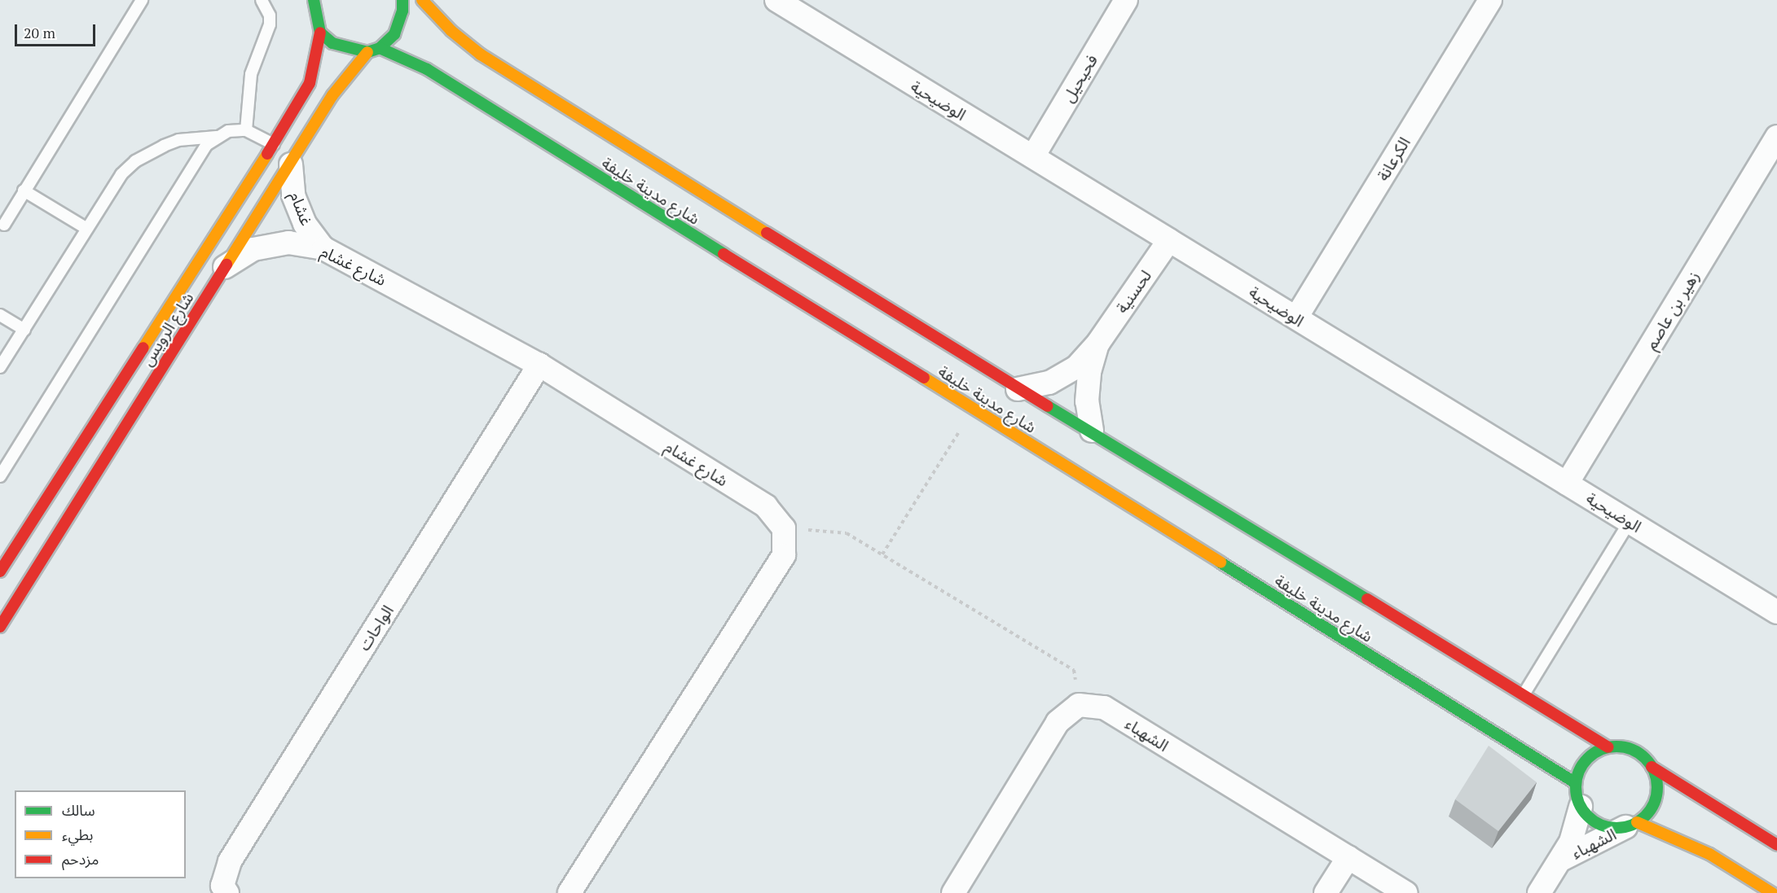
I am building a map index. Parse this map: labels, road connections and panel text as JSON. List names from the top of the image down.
{
  "streets": {
    "street": [
      "فحيحيل",
      "الوضيحية",
      "الكرعانة",
      "شارع مدينة خليفة",
      "غشام",
      "شارع غشام",
      "لحسنية",
      "زهير بن عاصم",
      "شارع الرويس",
      "الواحات",
      "الشهباء"
    ]
  },
  "crossings": [
    ["فحيحيل", "الوضيحية"],
    ["الوضيحية", "الكرعانة"],
    ["الوضيحية", "لحسنية"],
    ["الوضيحية", "زهير بن عاصم"],
    ["شارع مدينة خليفة", "لحسنية"],
    ["شارع مدينة خليفة", "الشهباء"],
    ["غشام", "شارع غشام"],
    ["غشام", "شارع الرويس"],
    ["شارع غشام", "شارع الرويس"],
    ["شارع غشام", "الواحات"]
  ],
  "legend": ["سالك", "بطيء", "مزدحم"],
  "scale_bar": "20 m"
}
